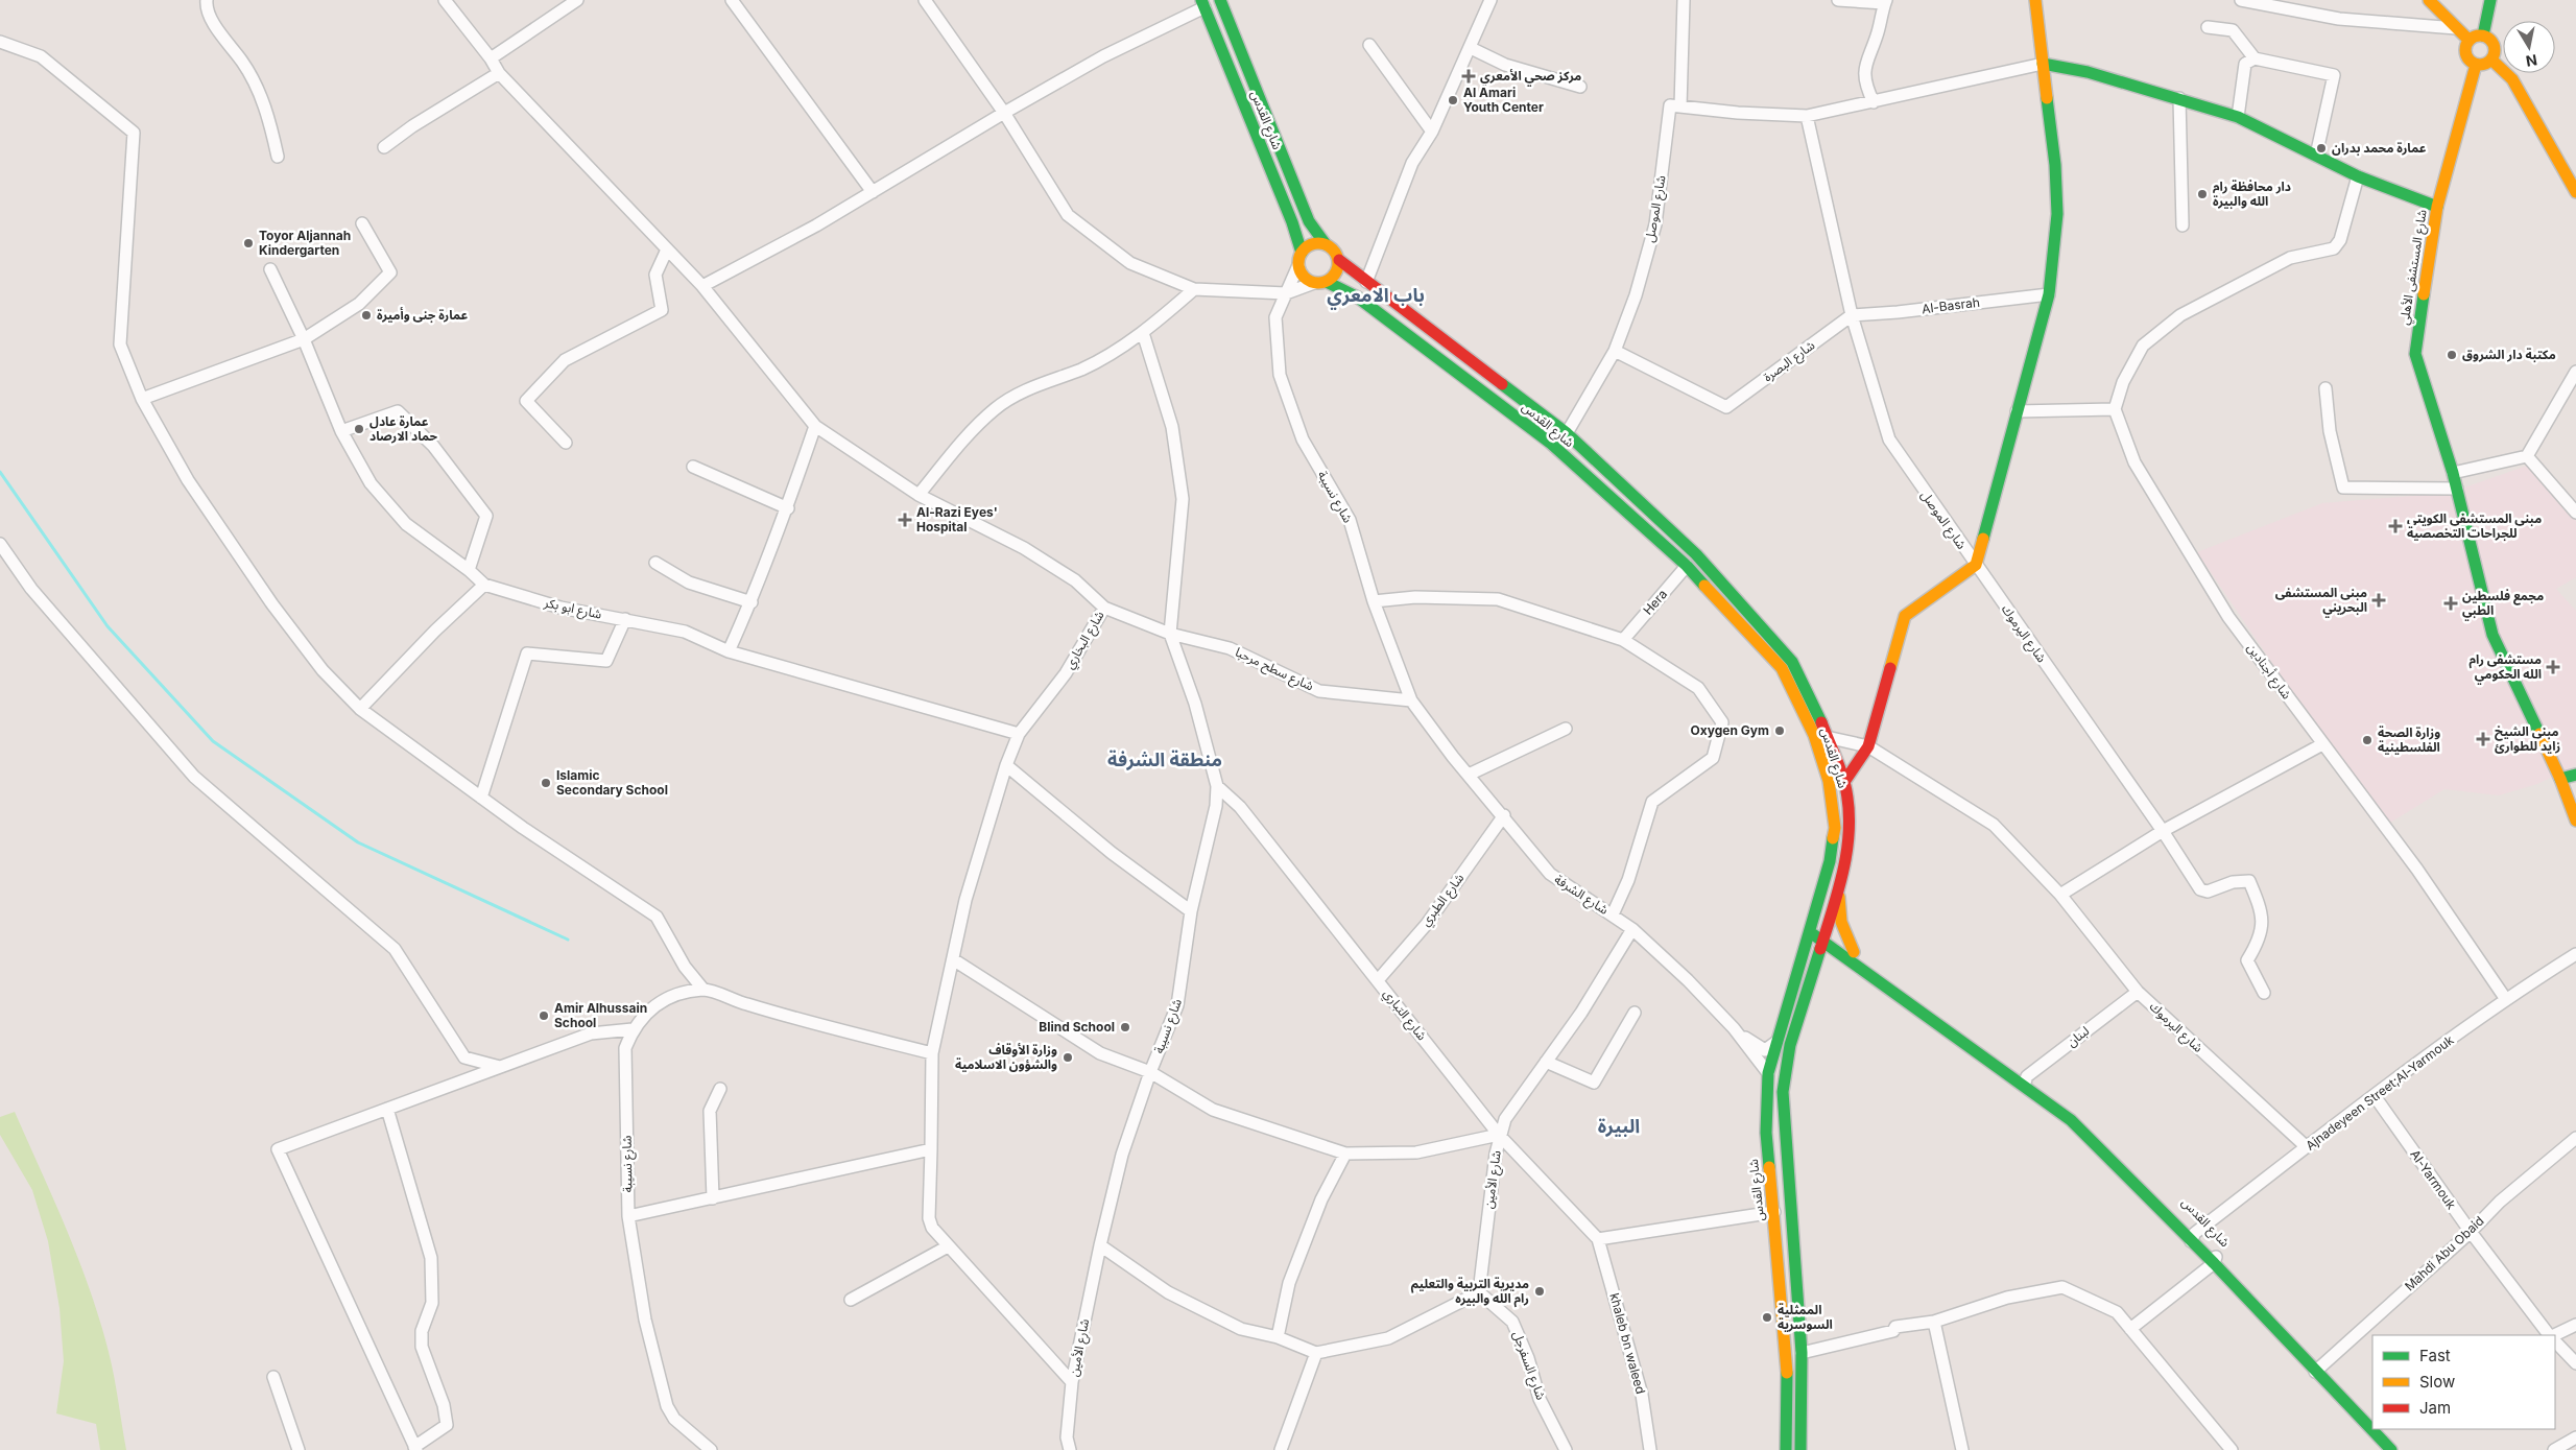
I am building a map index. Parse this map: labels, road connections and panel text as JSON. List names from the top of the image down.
{
  "streets": {
    "main road": ["شارع القدس", "شارع المستشفى الأهلي"],
    "street": [
      "شارع الموصل",
      "Al-Basrah",
      "شارع البصرة",
      "شارع نسيبة",
      "Hera",
      "شارع ابو بكر",
      "شارع اليرموك",
      "شارع البخاري",
      "شارع سطح مرحبا",
      "شارع أجنادين",
      "شارع الشرفة",
      "شارع الطبري",
      "شارع التباري",
      "لبنان",
      "Ajnadeyeen Street;Al-Yarmouk",
      "شارع الأمين",
      "Al-Yarmouk",
      "Mahdi Abu Obaid",
      "khaleb bn waleed",
      "شارع السفرجل"
    ]
  },
  "crossings": [
    ["شارع القدس", "شارع نسيبة"],
    ["شارع القدس", "Hera"],
    ["شارع القدس", "شارع اليرموك"],
    ["شارع القدس", "شارع الشرفة"],
    ["شارع الموصل", "Al-Basrah"],
    ["شارع الموصل", "شارع البصرة"],
    ["شارع الموصل", "شارع اليرموك"],
    ["Al-Basrah", "شارع البصرة"],
    ["شارع نسيبة", "شارع البخاري"],
    ["شارع نسيبة", "شارع سطح مرحبا"],
    ["شارع نسيبة", "شارع الشرفة"],
    ["شارع نسيبة", "شارع التباري"],
    ["شارع نسيبة", "شارع الأمين"],
    ["شارع اليرموك", "لبنان"],
    ["شارع اليرموك", "Ajnadeyeen Street;Al-Yarmouk"],
    ["شارع البخاري", "شارع سطح مرحبا"],
    ["شارع سطح مرحبا", "شارع الشرفة"],
    ["شارع أجنادين", "Ajnadeyeen Street;Al-Yarmouk"],
    ["شارع الشرفة", "شارع الطبري"],
    ["شارع الطبري", "شارع التباري"],
    ["شارع التباري", "شارع الأمين"],
    ["شارع التباري", "khaleb bn waleed"],
    ["Ajnadeyeen Street;Al-Yarmouk", "Al-Yarmouk"],
    ["شارع الأمين", "شارع السفرجل"],
    ["Al-Yarmouk", "Mahdi Abu Obaid"]
  ],
  "districts": ["باب الامعري", "منطقة الشرفة", "البيرة"],
  "places": {
    "health": [
      "مركز صحي الأمعري",
      "Al-Razi Eyes' Hospital",
      "مبنى المستشفى الكويتي للجراحات التخصصية",
      "مبنى المستشفى البحريني",
      "مجمع فلسطين الطبي",
      "مستشفى رام الله الحكومي",
      "مبنى الشيخ زايد للطوارئ"
    ],
    "other": [
      "Al Amari Youth Center",
      "عمارة محمد بدران",
      "دار محافظة رام الله والبيرة",
      "Toyor Aljannah Kindergarten",
      "عمارة جنى وأميرة",
      "مكتبة دار الشروق",
      "عمارة عادل حماد الارصاد",
      "Oxygen Gym",
      "وزارة الصحة الفلسطينية",
      "Islamic Secondary School",
      "Amir Alhussain School",
      "Blind School",
      "وزارة الأوقاف والشؤون الاسلامية",
      "مديرية التربية والتعليم رام الله والبيره",
      "الممثلية السوسرية"
    ]
  },
  "legend": ["Fast", "Slow", "Jam"],
  "north": "bottom"
}
